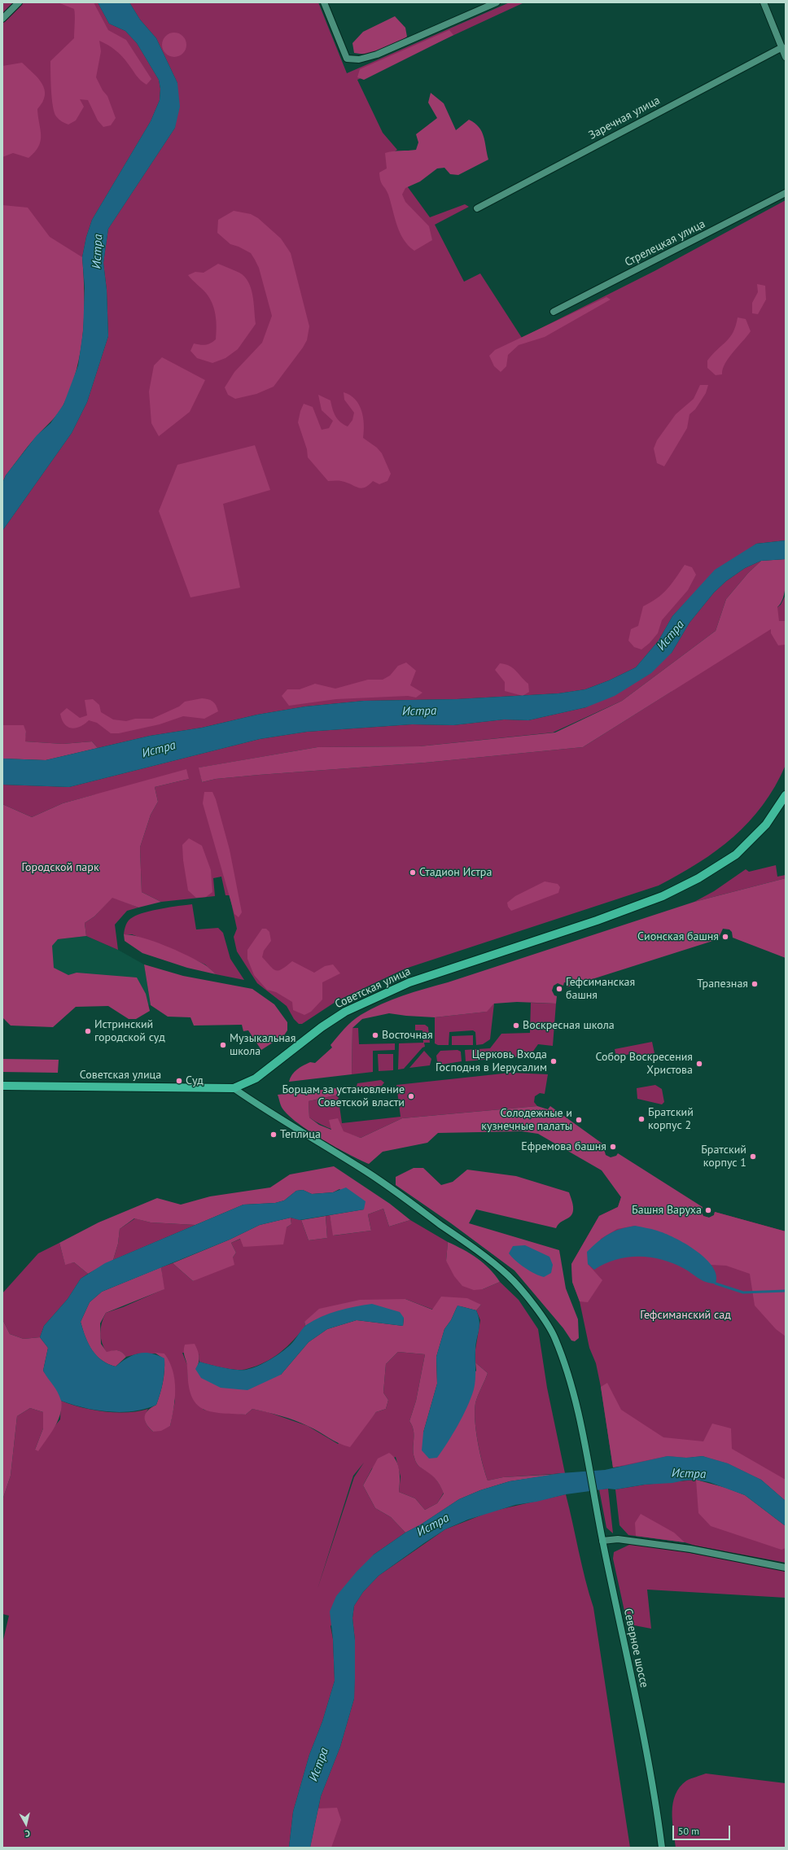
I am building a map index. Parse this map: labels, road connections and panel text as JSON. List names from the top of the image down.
{
  "streets": {
    "main road": ["Советская улица", "Северное шоссе"],
    "street": ["Заречная улица", "Стрелецкая улица"]
  },
  "crossings": [
    ["Советская улица", "Северное шоссе"]
  ],
  "water": ["Истра"],
  "parks": ["Городской парк", "Гефсиманский сад"],
  "places": [
    "Стадион Истра",
    "Сионская башня",
    "Трапезная",
    "Гефсиманская башня",
    "Воскресная школа",
    "Истринский городской суд",
    "Восточная",
    "Музыкальная школа",
    "Церковь Входа Господня в Иерусалим",
    "Собор Воскресения Христова",
    "Суд",
    "Борцам за установление Советской власти",
    "Братский корпус 2",
    "Солодежные и кузнечные палаты",
    "Теплица",
    "Ефремова башня",
    "Братский корпус 1",
    "Башня Варуха"
  ],
  "scale_bar": "50 m",
  "north": "bottom"
}
